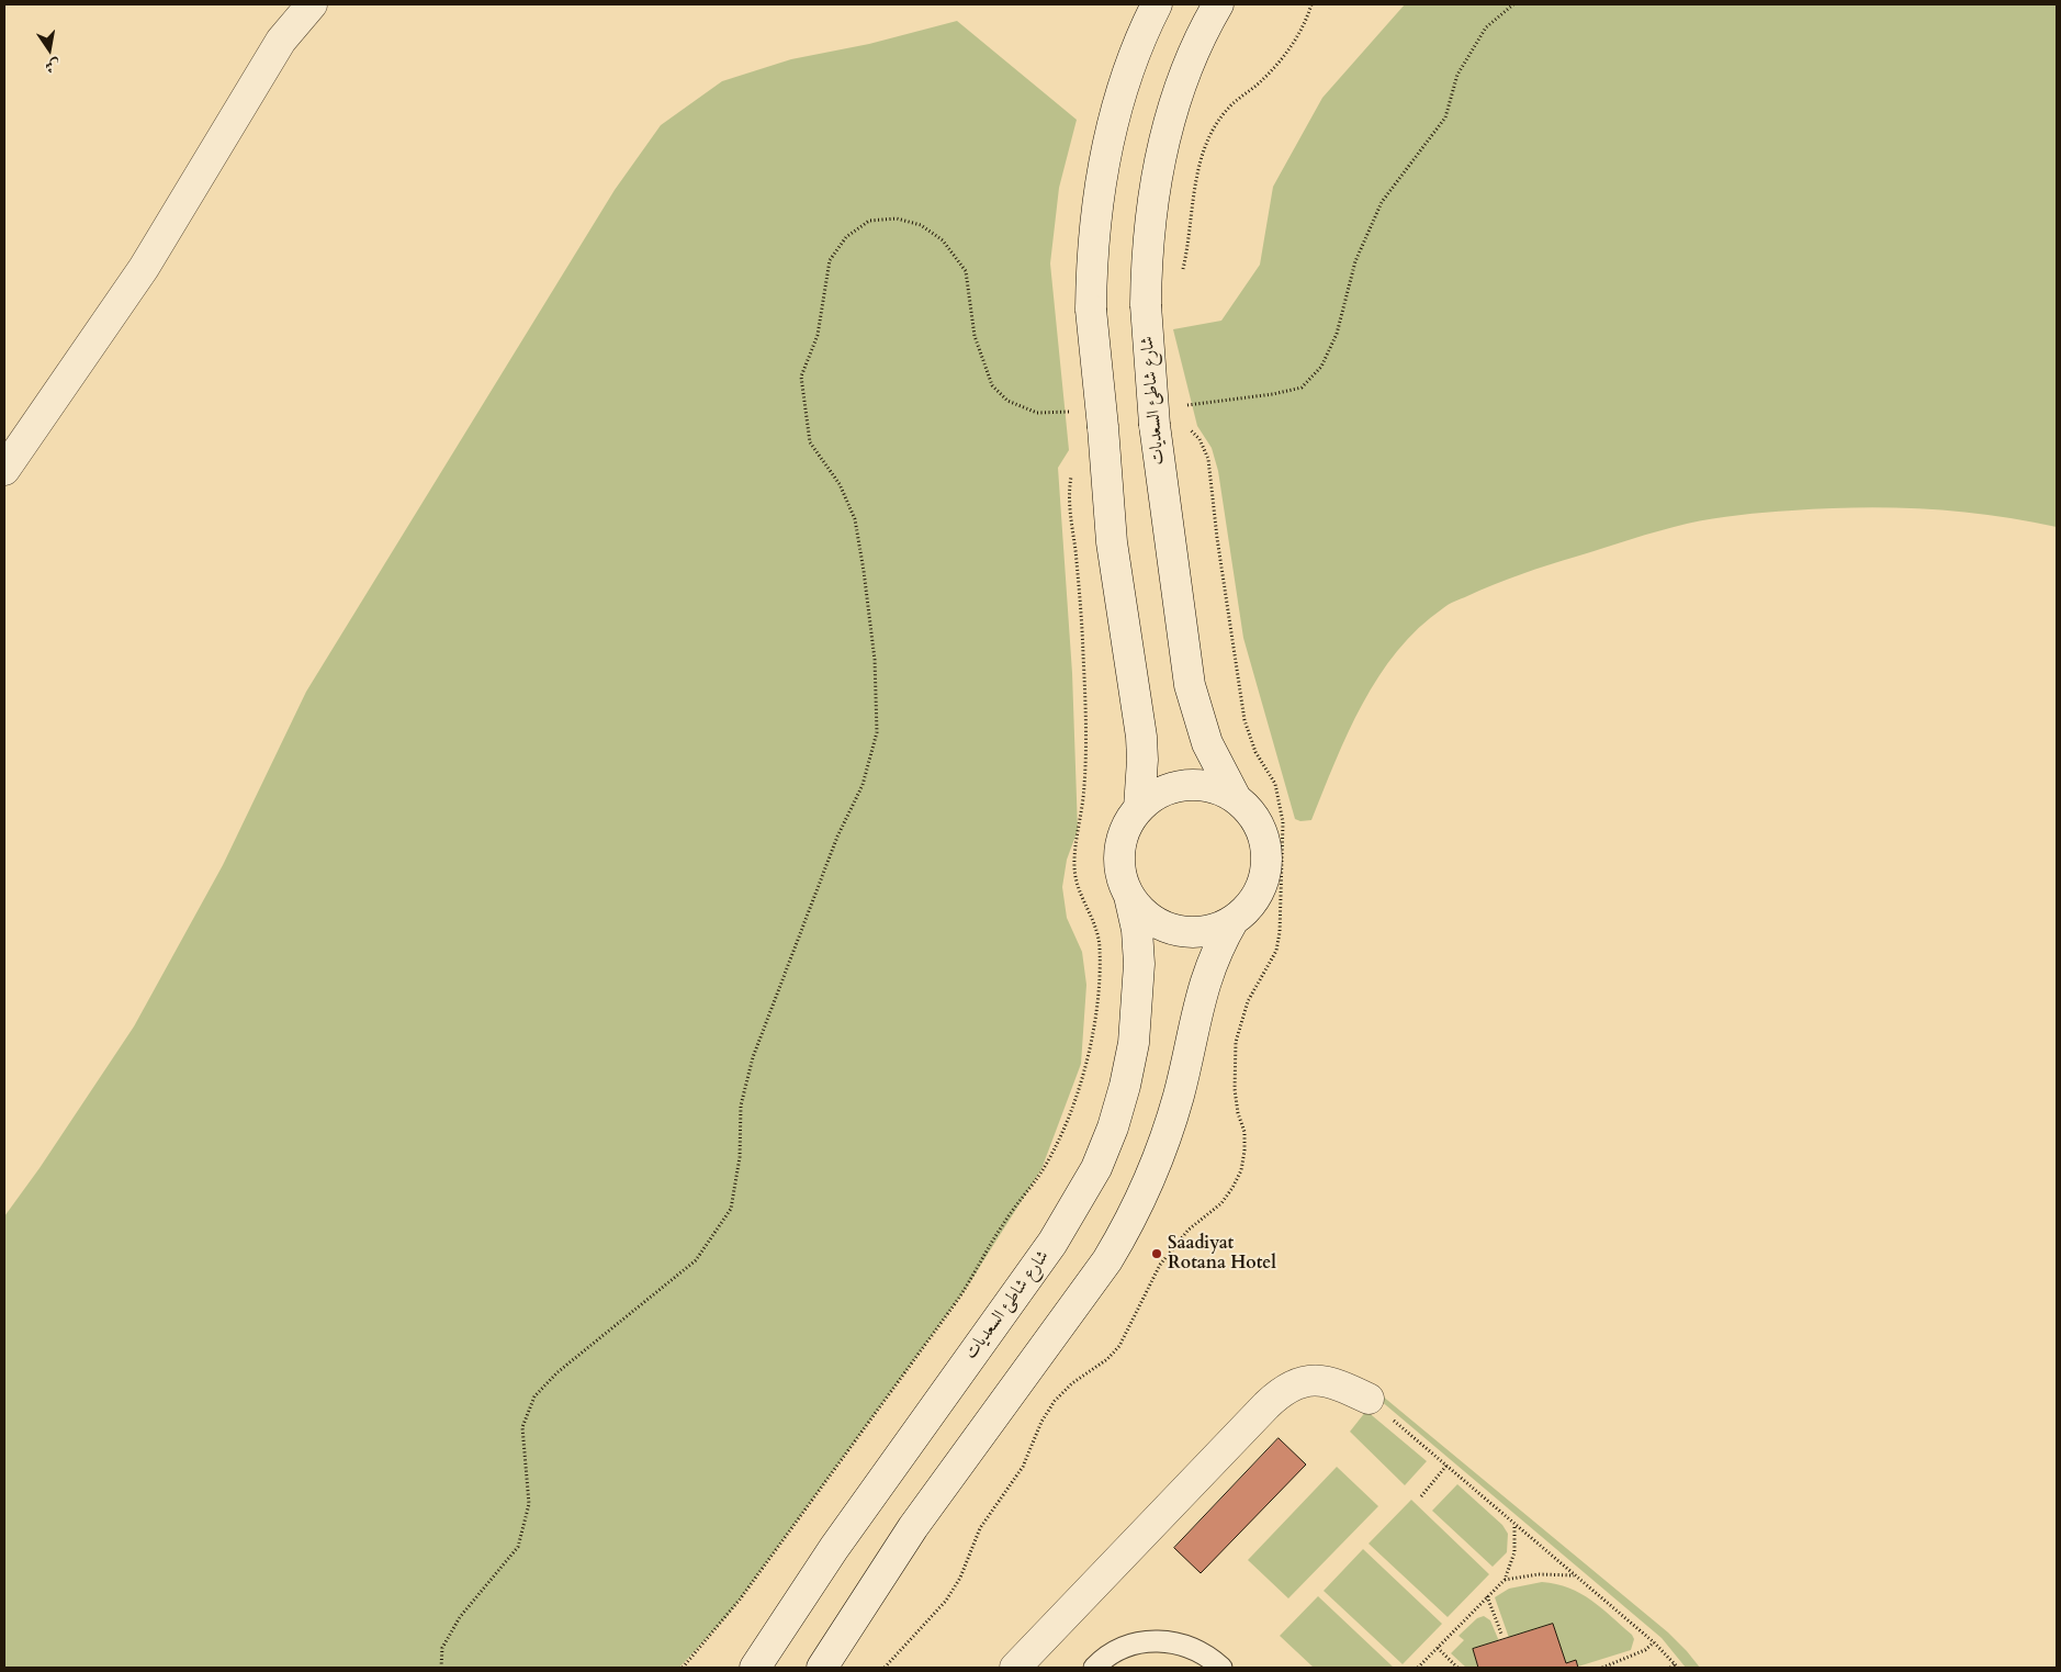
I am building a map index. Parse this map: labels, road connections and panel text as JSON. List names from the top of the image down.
{
  "streets": {
    "street": ["شارع شاطئ السعديات"]
  },
  "places": ["Saadiyat Rotana Hotel"],
  "north": "bottom"
}
